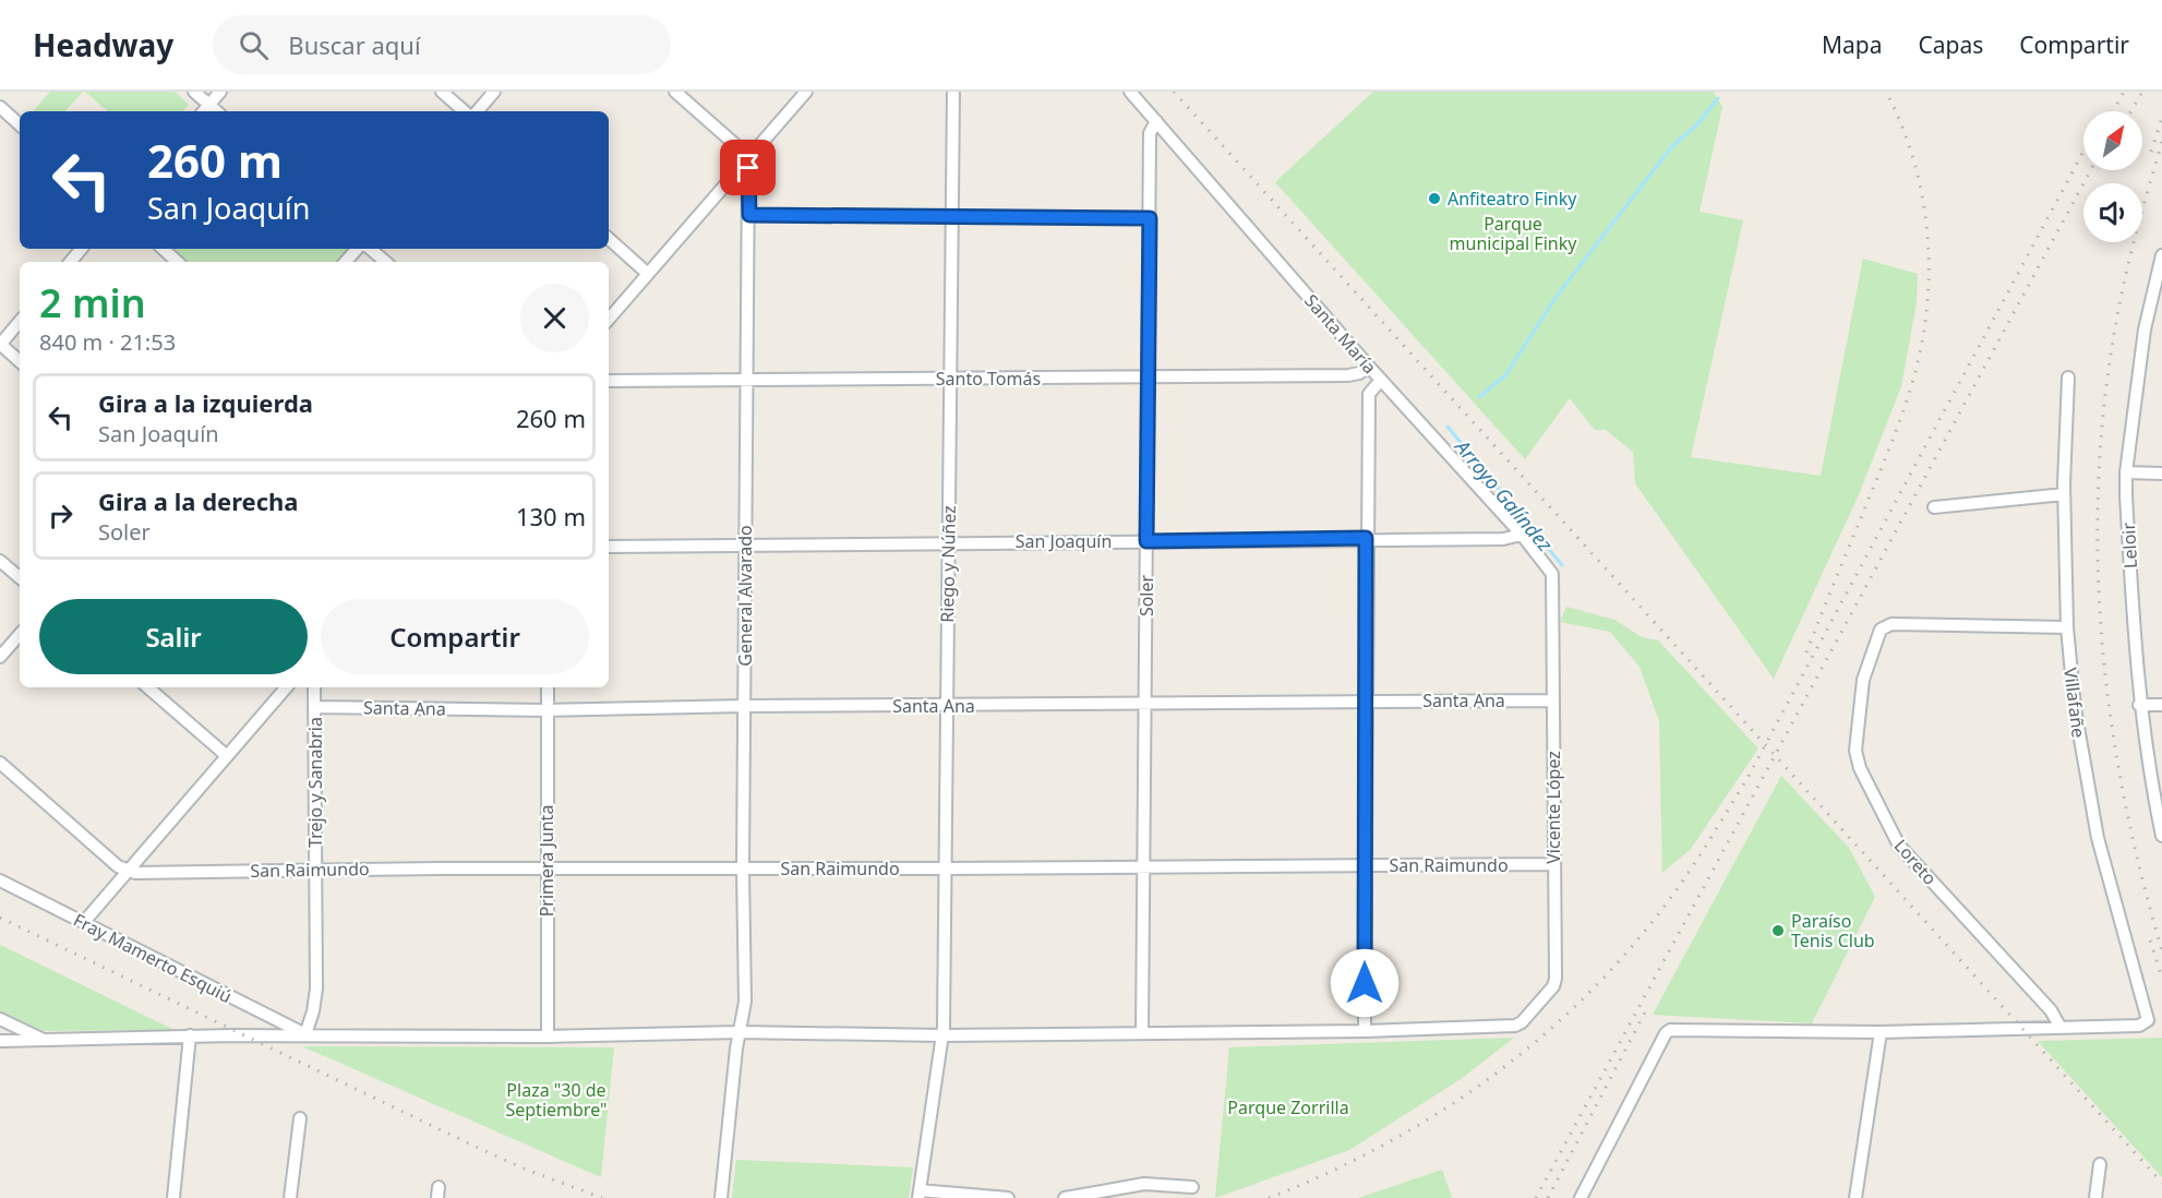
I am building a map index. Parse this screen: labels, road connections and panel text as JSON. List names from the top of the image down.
{
  "streets": {
    "street": [
      "Santa María",
      "Santo Tomás",
      "San Joaquín",
      "Leloir",
      "Riego y Núñez",
      "General Alvarado",
      "Soler",
      "Santa Ana",
      "Villafañe",
      "Trejo y Sanabria",
      "Vicente López",
      "Primera Junta",
      "Loreto",
      "San Raimundo",
      "Fray Mamerto Esquiú"
    ]
  },
  "crossings": [
    ["Santa María", "Santo Tomás"],
    ["Santa María", "San Joaquín"],
    ["Santa María", "Soler"],
    ["Santa María", "Vicente López"],
    ["Santo Tomás", "Riego y Núñez"],
    ["Santo Tomás", "General Alvarado"],
    ["Santo Tomás", "Soler"],
    ["San Joaquín", "Riego y Núñez"],
    ["San Joaquín", "General Alvarado"],
    ["San Joaquín", "Soler"],
    ["Riego y Núñez", "Santa Ana"],
    ["Riego y Núñez", "San Raimundo"],
    ["General Alvarado", "Santa Ana"],
    ["General Alvarado", "San Raimundo"],
    ["Soler", "Santa Ana"],
    ["Soler", "San Raimundo"],
    ["Santa Ana", "Trejo y Sanabria"],
    ["Santa Ana", "Vicente López"],
    ["Santa Ana", "Primera Junta"],
    ["Villafañe", "Loreto"],
    ["Trejo y Sanabria", "San Raimundo"],
    ["Trejo y Sanabria", "Fray Mamerto Esquiú"],
    ["Vicente López", "San Raimundo"],
    ["Primera Junta", "San Raimundo"]
  ],
  "water": ["Arroyo Galíndez"],
  "parks": ["Parque municipal Finky", "Plaza \"30 de Septiembre\"", "Parque Zorrilla"],
  "places": ["Anfiteatro Finky", "Paraíso Tenis Club"],
  "north": "top right",
  "page": {
    "header": "Headway",
    "search": "Buscar aquí",
    "nav": ["Mapa", "Capas", "Compartir"],
    "turn": ["260 m", "San Joaquín"],
    "heading": ["2 min", "840 m · 21:53"],
    "list": [
      {
        "name": "Gira a la izquierda",
        "note": "San Joaquín",
        "value": "260 m"
      },
      {
        "name": "Gira a la derecha",
        "note": "Soler",
        "value": "130 m"
      }
    ],
    "buttons": ["Salir", "Compartir"]
  }
}
